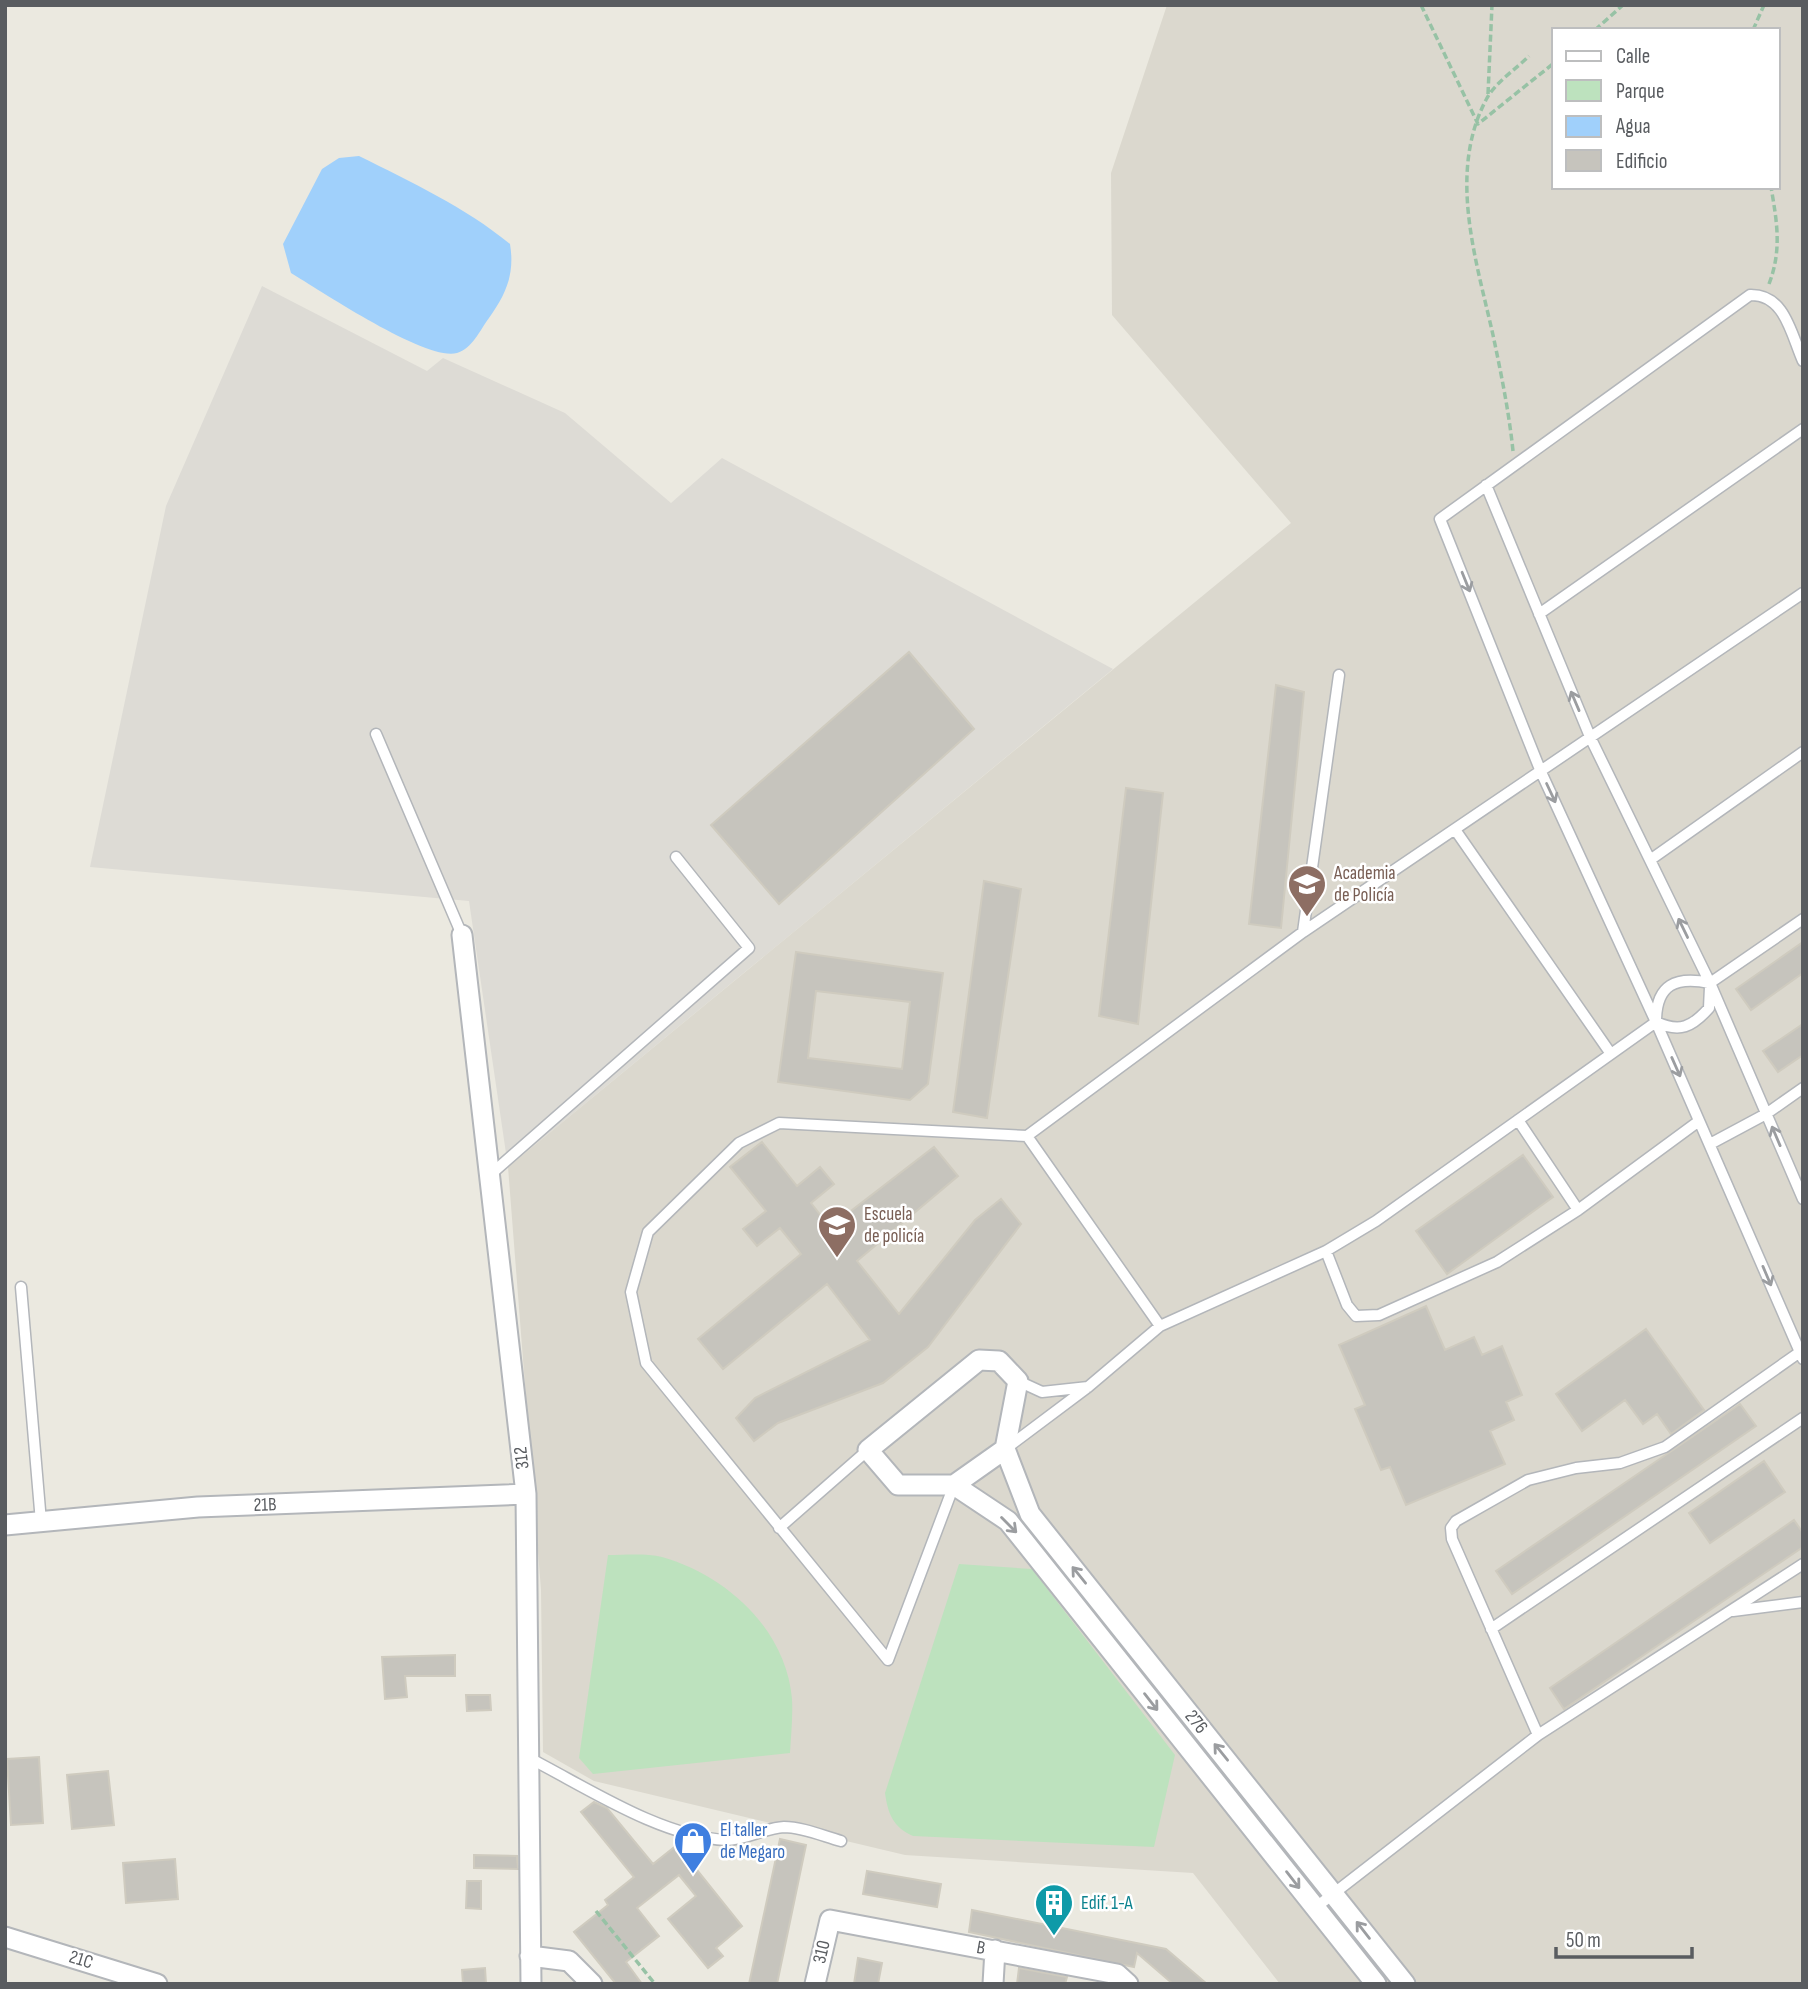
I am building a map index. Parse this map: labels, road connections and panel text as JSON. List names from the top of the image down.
{
  "streets": {
    "street": [
      "312",
      "21B",
      "276",
      "B",
      "310",
      "21C"
    ]
  },
  "crossings": [
    ["312", "21B"],
    ["B", "310"]
  ],
  "places": {
    "school or university": ["Academia de Policía", "Escuela de policía"],
    "shop": ["El taller de Megaro"],
    "building": ["Edif. 1-A"]
  },
  "legend": [
    "Calle",
    "Parque",
    "Agua",
    "Edificio"
  ],
  "scale_bar": "50 m"
}
